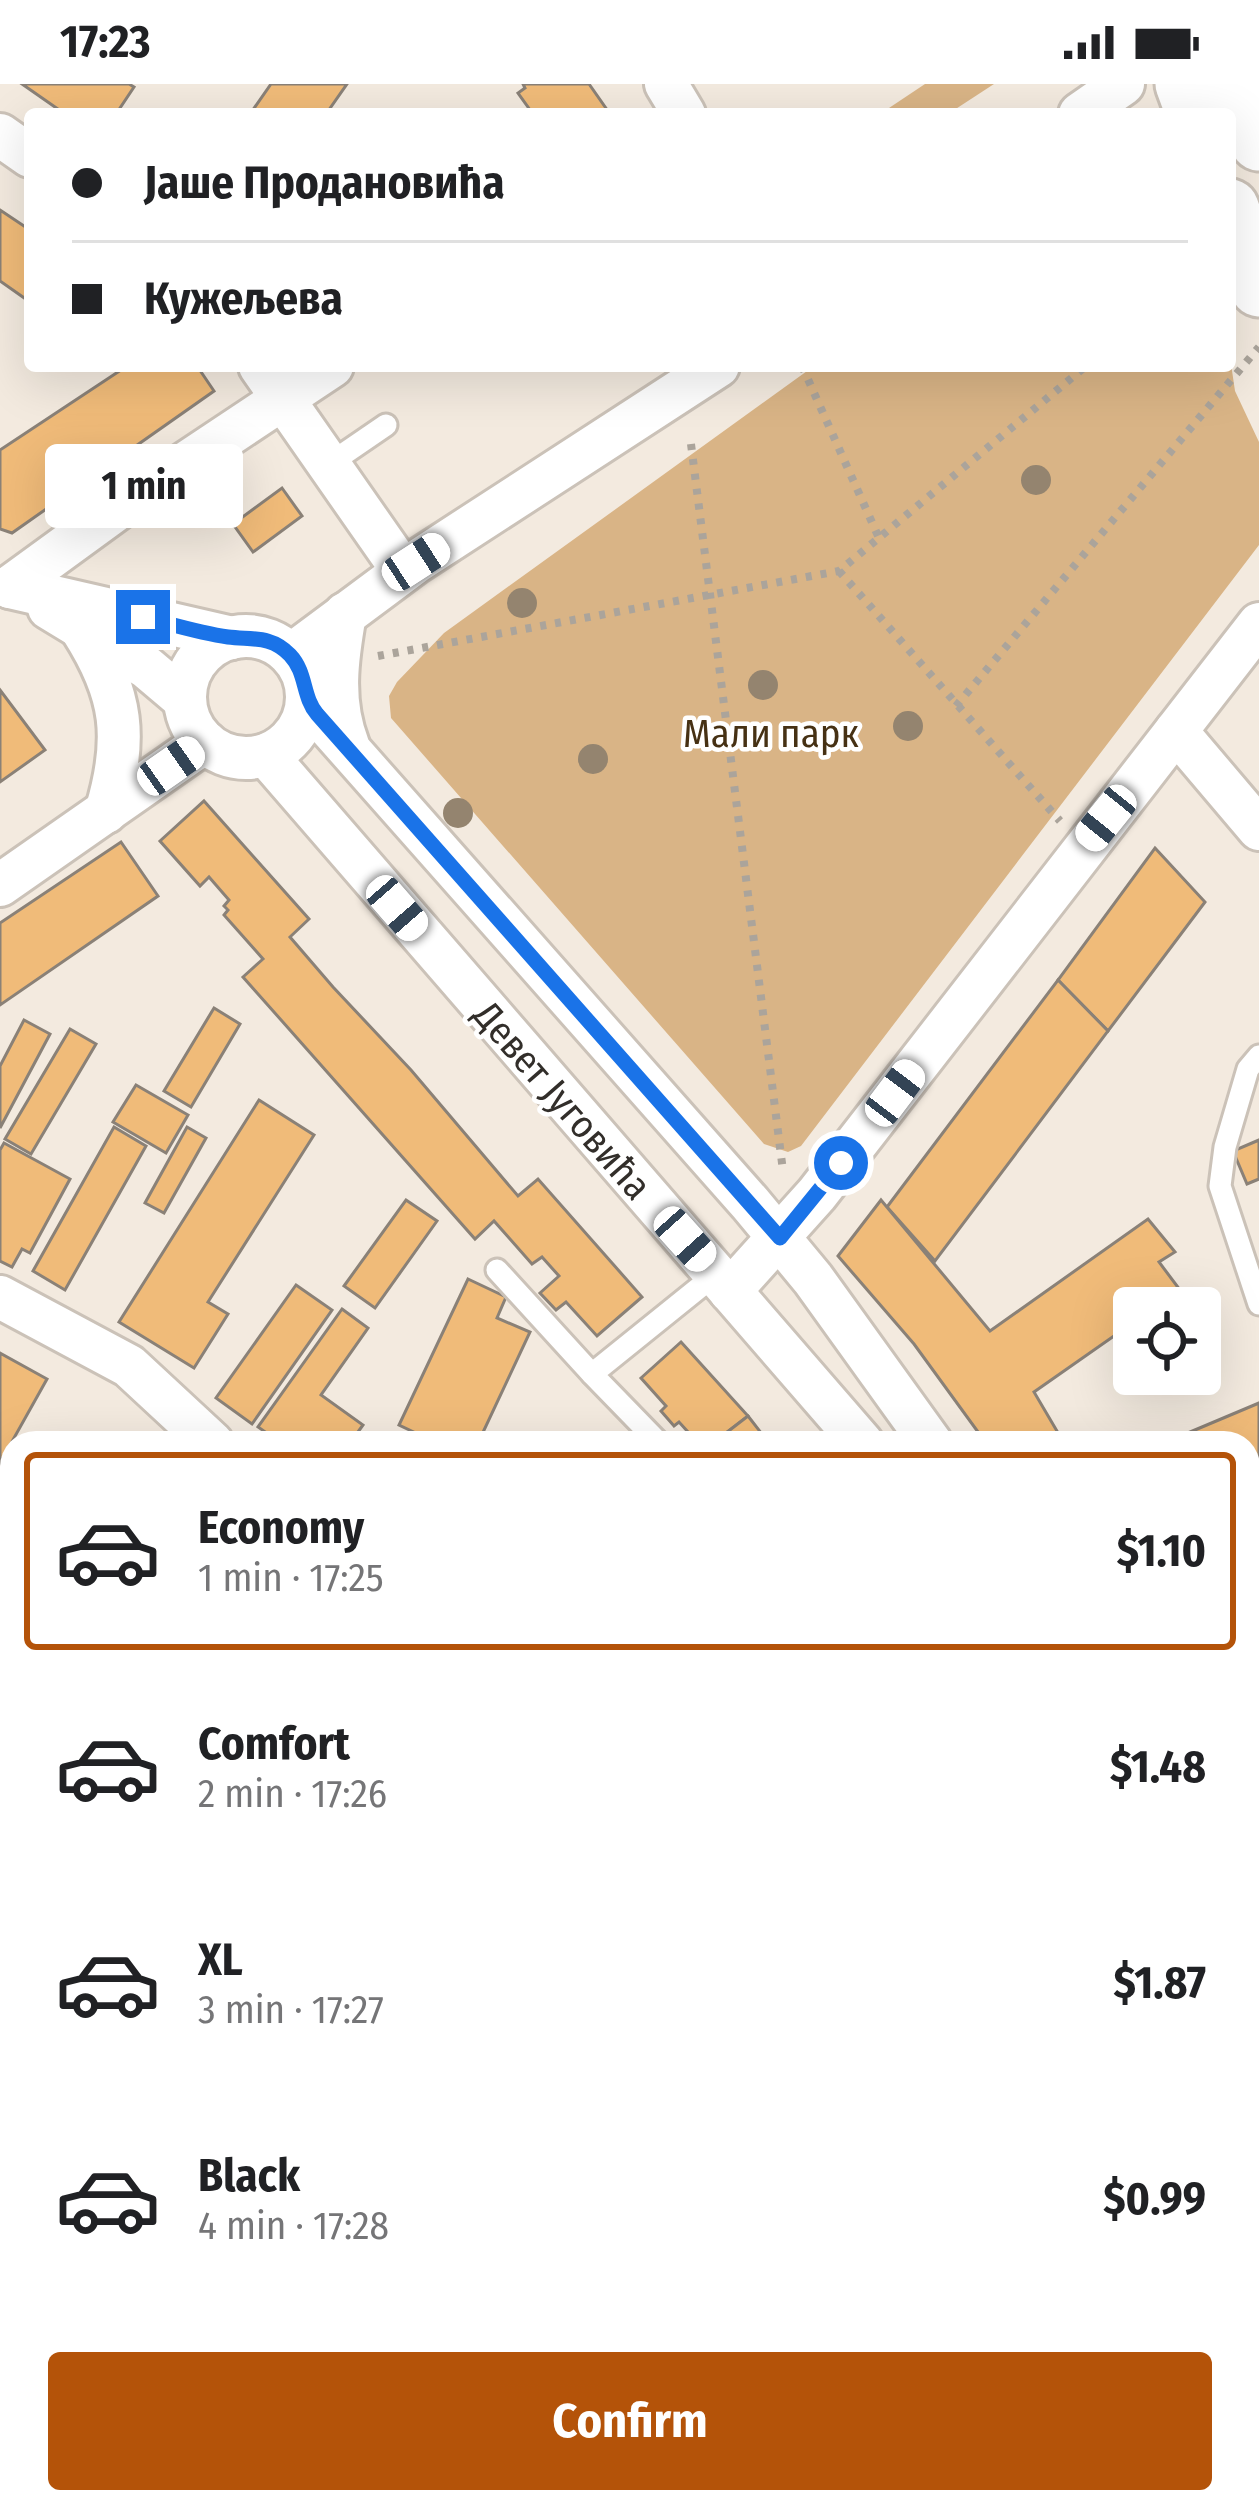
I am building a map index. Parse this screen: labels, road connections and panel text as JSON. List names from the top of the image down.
{
  "streets": {
    "street": ["Девет Југовића"]
  },
  "parks": ["Мали парк"],
  "page": {
    "status": "17:23",
    "banner": ["Јаше Продановића", "Кужељева"],
    "bubble": "1 min",
    "list": [
      {
        "name": "Economy",
        "note": "1 min · 17:25",
        "value": "$1.10"
      },
      {
        "name": "Comfort",
        "note": "2 min · 17:26",
        "value": "$1.48"
      },
      {
        "name": "XL",
        "note": "3 min · 17:27",
        "value": "$1.87"
      },
      {
        "name": "Black",
        "note": "4 min · 17:28",
        "value": "$0.99"
      }
    ],
    "buttons": "Confirm"
  }
}
